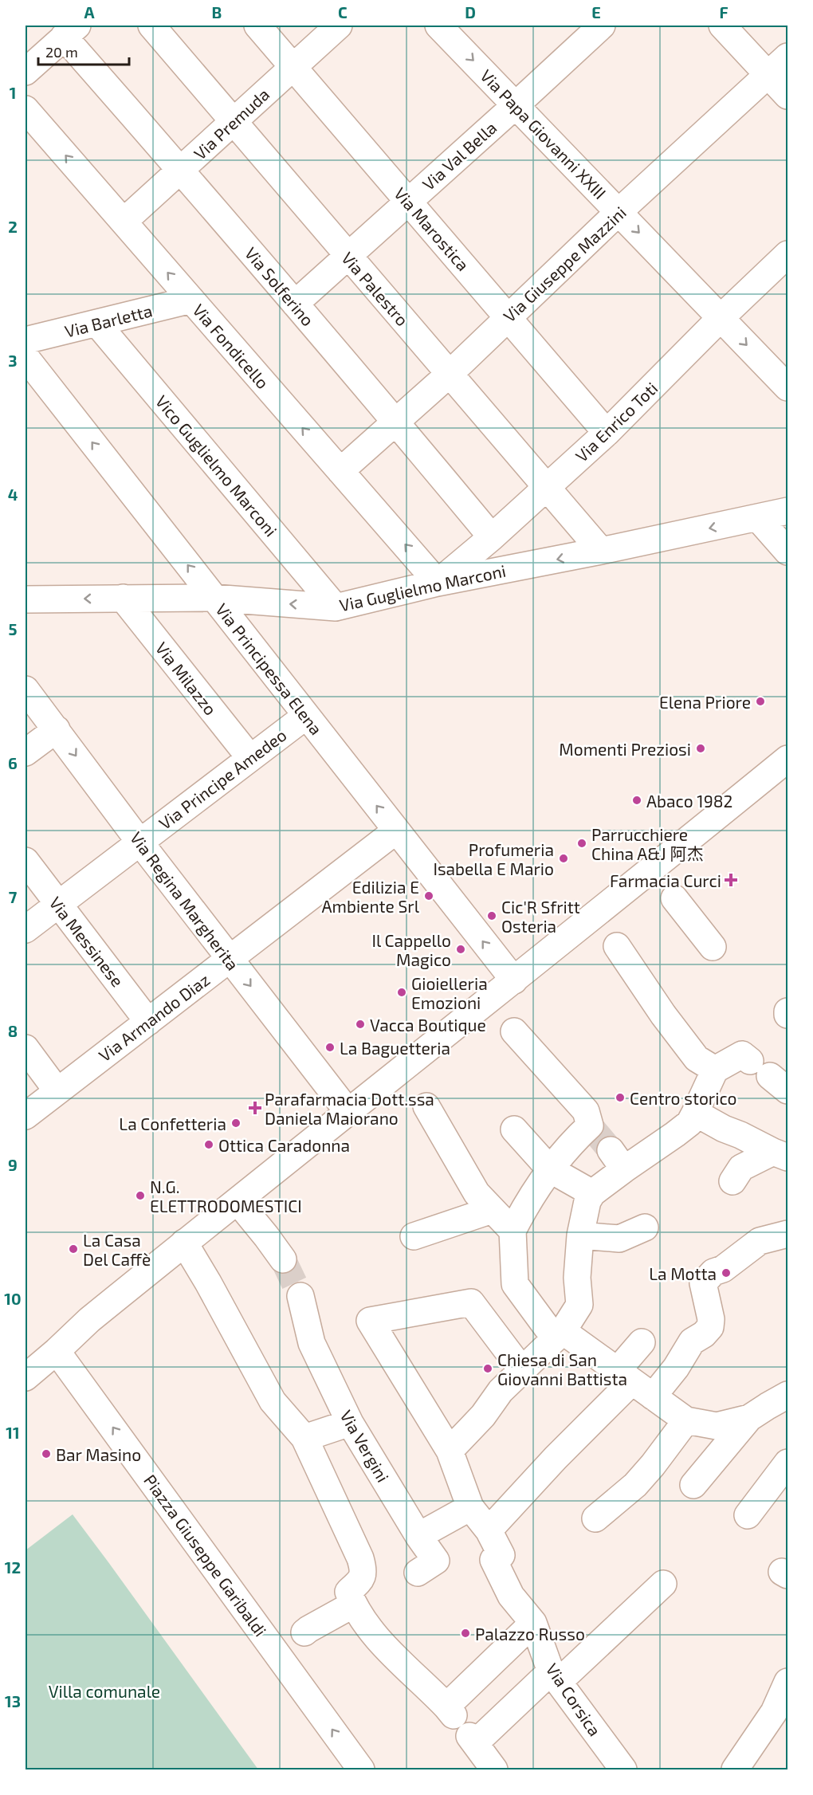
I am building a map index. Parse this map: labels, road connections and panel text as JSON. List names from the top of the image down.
{
  "streets": {
    "street": [
      "Via Premuda",
      "Via Papa Giovanni XXIII",
      "Via Val Bella",
      "Via Marostica",
      "Via Giuseppe Mazzini",
      "Via Solferino",
      "Via Palestro",
      "Via Barletta",
      "Via Fondicello",
      "Via Enrico Toti",
      "Vico Guglielmo Marconi",
      "Via Guglielmo Marconi",
      "Via Principessa Elena",
      "Via Milazzo",
      "Via Principe Amedeo",
      "Via Regina Margherita",
      "Via Messinese",
      "Via Armando Diaz",
      "Via Vergini",
      "Piazza Giuseppe Garibaldi",
      "Via Corsica"
    ]
  },
  "crossings": [
    ["Via Premuda", "Via Marostica"],
    ["Via Premuda", "Via Solferino"],
    ["Via Premuda", "Via Palestro"],
    ["Via Premuda", "Via Fondicello"],
    ["Via Papa Giovanni XXIII", "Via Val Bella"],
    ["Via Papa Giovanni XXIII", "Via Giuseppe Mazzini"],
    ["Via Papa Giovanni XXIII", "Via Enrico Toti"],
    ["Via Val Bella", "Via Marostica"],
    ["Via Val Bella", "Via Solferino"],
    ["Via Val Bella", "Via Palestro"],
    ["Via Marostica", "Via Giuseppe Mazzini"],
    ["Via Marostica", "Via Enrico Toti"],
    ["Via Giuseppe Mazzini", "Via Solferino"],
    ["Via Giuseppe Mazzini", "Via Palestro"],
    ["Via Giuseppe Mazzini", "Via Fondicello"],
    ["Via Solferino", "Via Enrico Toti"],
    ["Via Palestro", "Via Enrico Toti"],
    ["Via Palestro", "Via Guglielmo Marconi"],
    ["Via Barletta", "Via Fondicello"],
    ["Via Barletta", "Vico Guglielmo Marconi"],
    ["Via Fondicello", "Via Enrico Toti"],
    ["Via Fondicello", "Via Guglielmo Marconi"],
    ["Via Enrico Toti", "Via Guglielmo Marconi"],
    ["Vico Guglielmo Marconi", "Via Guglielmo Marconi"],
    ["Via Guglielmo Marconi", "Via Principessa Elena"],
    ["Via Guglielmo Marconi", "Via Milazzo"],
    ["Via Principessa Elena", "Via Principe Amedeo"],
    ["Via Principessa Elena", "Via Armando Diaz"],
    ["Via Milazzo", "Via Principe Amedeo"],
    ["Via Principe Amedeo", "Via Regina Margherita"],
    ["Via Principe Amedeo", "Via Messinese"],
    ["Via Regina Margherita", "Via Armando Diaz"],
    ["Via Messinese", "Via Armando Diaz"]
  ],
  "one_way": [
    "Via Papa Giovanni XXIII",
    "Via Fondicello",
    "Via Guglielmo Marconi",
    "Via Principessa Elena",
    "Via Regina Margherita"
  ],
  "parks": ["Villa comunale"],
  "places": {
    "other": [
      "Elena Priore",
      "Momenti Preziosi",
      "Abaco 1982",
      "Parrucchiere China A&J 阿杰",
      "Profumeria Isabella E Mario",
      "Edilizia E Ambiente Srl",
      "Cic'R Sfritt Osteria",
      "Il Cappello Magico",
      "Gioielleria Emozioni",
      "Vacca Boutique",
      "La Baguetteria",
      "Centro storico",
      "La Confetteria",
      "Ottica Caradonna",
      "N.G. ELETTRODOMESTICI",
      "La Casa Del Caffè",
      "La Motta",
      "Chiesa di San Giovanni Battista",
      "Bar Masino",
      "Palazzo Russo"
    ],
    "health": ["Farmacia Curci", "Parafarmacia Dott.ssa Daniela Maiorano"]
  },
  "scale_bar": "20 m",
  "grid": {
    "columns": [
      "A",
      "B",
      "C",
      "D",
      "E",
      "F"
    ],
    "rows": [
      "1",
      "2",
      "3",
      "4",
      "5",
      "6",
      "7",
      "8",
      "9",
      "10",
      "11",
      "12",
      "13"
    ]
  }
}
